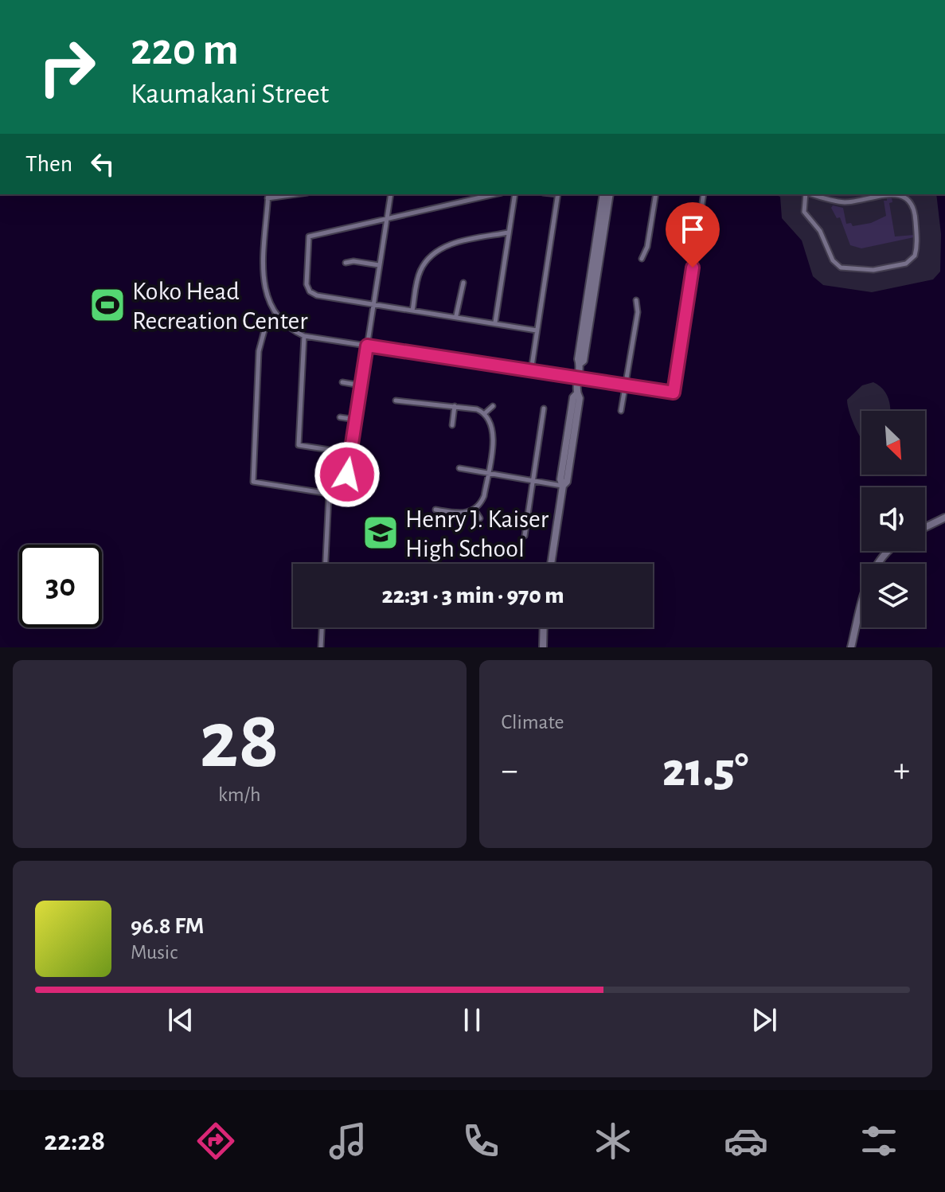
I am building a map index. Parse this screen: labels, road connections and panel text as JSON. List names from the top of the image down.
{
  "places": {
    "sports": ["Koko Head Recreation Center"],
    "school or university": ["Henry J. Kaiser High School"]
  },
  "north": "bottom right",
  "page": {
    "turn": ["220 m", "Kaumakani Street"],
    "then": "Then",
    "limit": "30",
    "trip": "22:31 · 3 min · 970 m",
    "tile": [
      ["28", "km/h"],
      "Climate"
    ],
    "heat": ["−", "21.5°", "+"],
    "song": ["96.8 FM", "Music"],
    "tabs": "22:28"
  }
}
